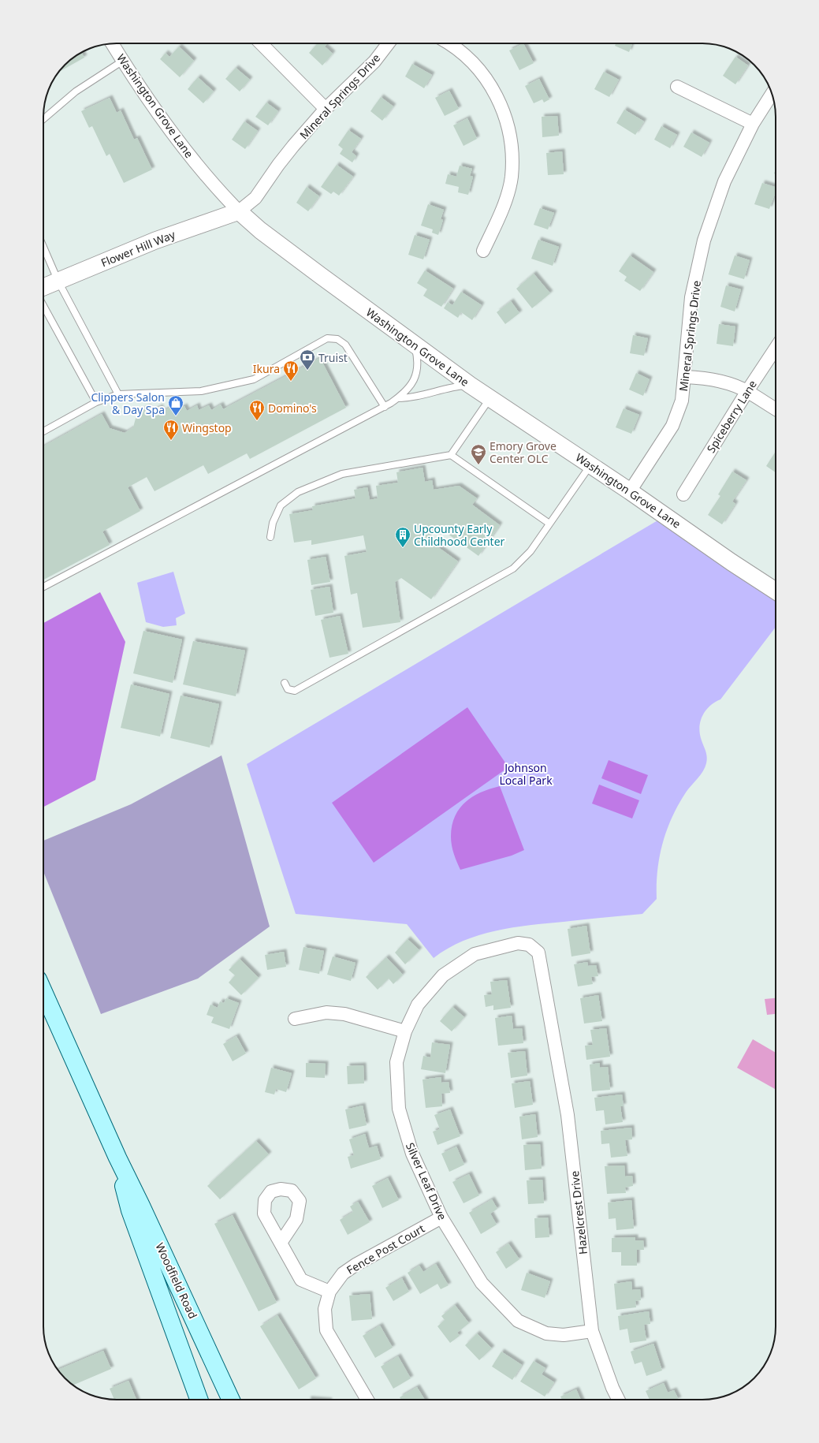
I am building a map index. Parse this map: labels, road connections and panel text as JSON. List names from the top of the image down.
{
  "streets": {
    "main road": ["Woodfield Road"],
    "street": [
      "Mineral Springs Drive",
      "Washington Grove Lane",
      "Flower Hill Way",
      "Spiceberry Lane",
      "Silver Leaf Drive",
      "Hazelcrest Drive",
      "Fence Post Court"
    ]
  },
  "crossings": [
    ["Mineral Springs Drive", "Washington Grove Lane"],
    ["Mineral Springs Drive", "Flower Hill Way"],
    ["Washington Grove Lane", "Flower Hill Way"],
    ["Silver Leaf Drive", "Hazelcrest Drive"],
    ["Silver Leaf Drive", "Fence Post Court"]
  ],
  "parks": ["Johnson Local Park"],
  "places": {
    "bank": ["Truist"],
    "restaurant": ["Ikura", "Domino's", "Wingstop"],
    "shop": ["Clippers Salon & Day Spa"],
    "school or university": ["Emory Grove Center OLC"],
    "building": ["Upcounty Early Childhood Center"]
  }
}
